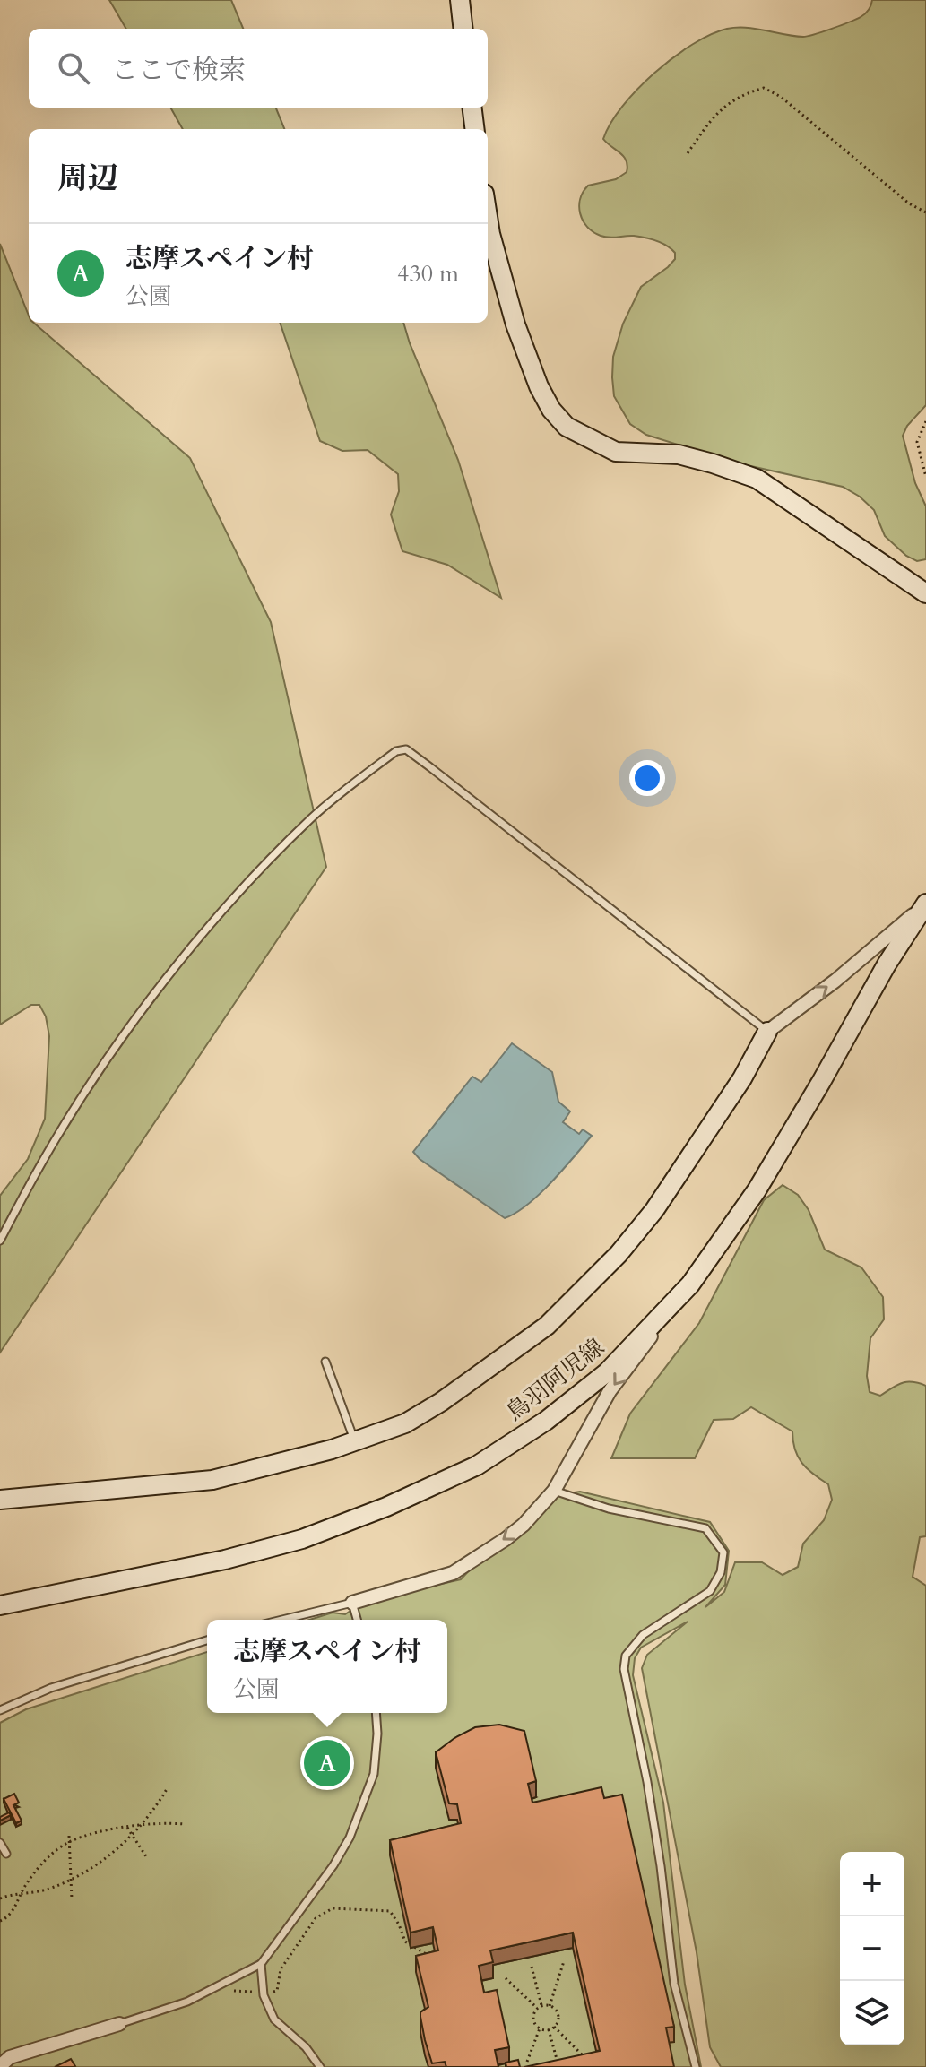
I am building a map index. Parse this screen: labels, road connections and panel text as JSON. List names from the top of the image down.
{
  "streets": {
    "street": ["鳥羽阿児線"]
  },
  "page": {
    "search": "ここで検索",
    "heading": "周辺",
    "list": [
      {
        "mark": "A",
        "name": "志摩スペイン村",
        "note": "公園",
        "value": "430 m"
      }
    ],
    "popup": ["志摩スペイン村", "公園"],
    "pins": "A",
    "map_buttons": ["+", "−"]
  }
}
